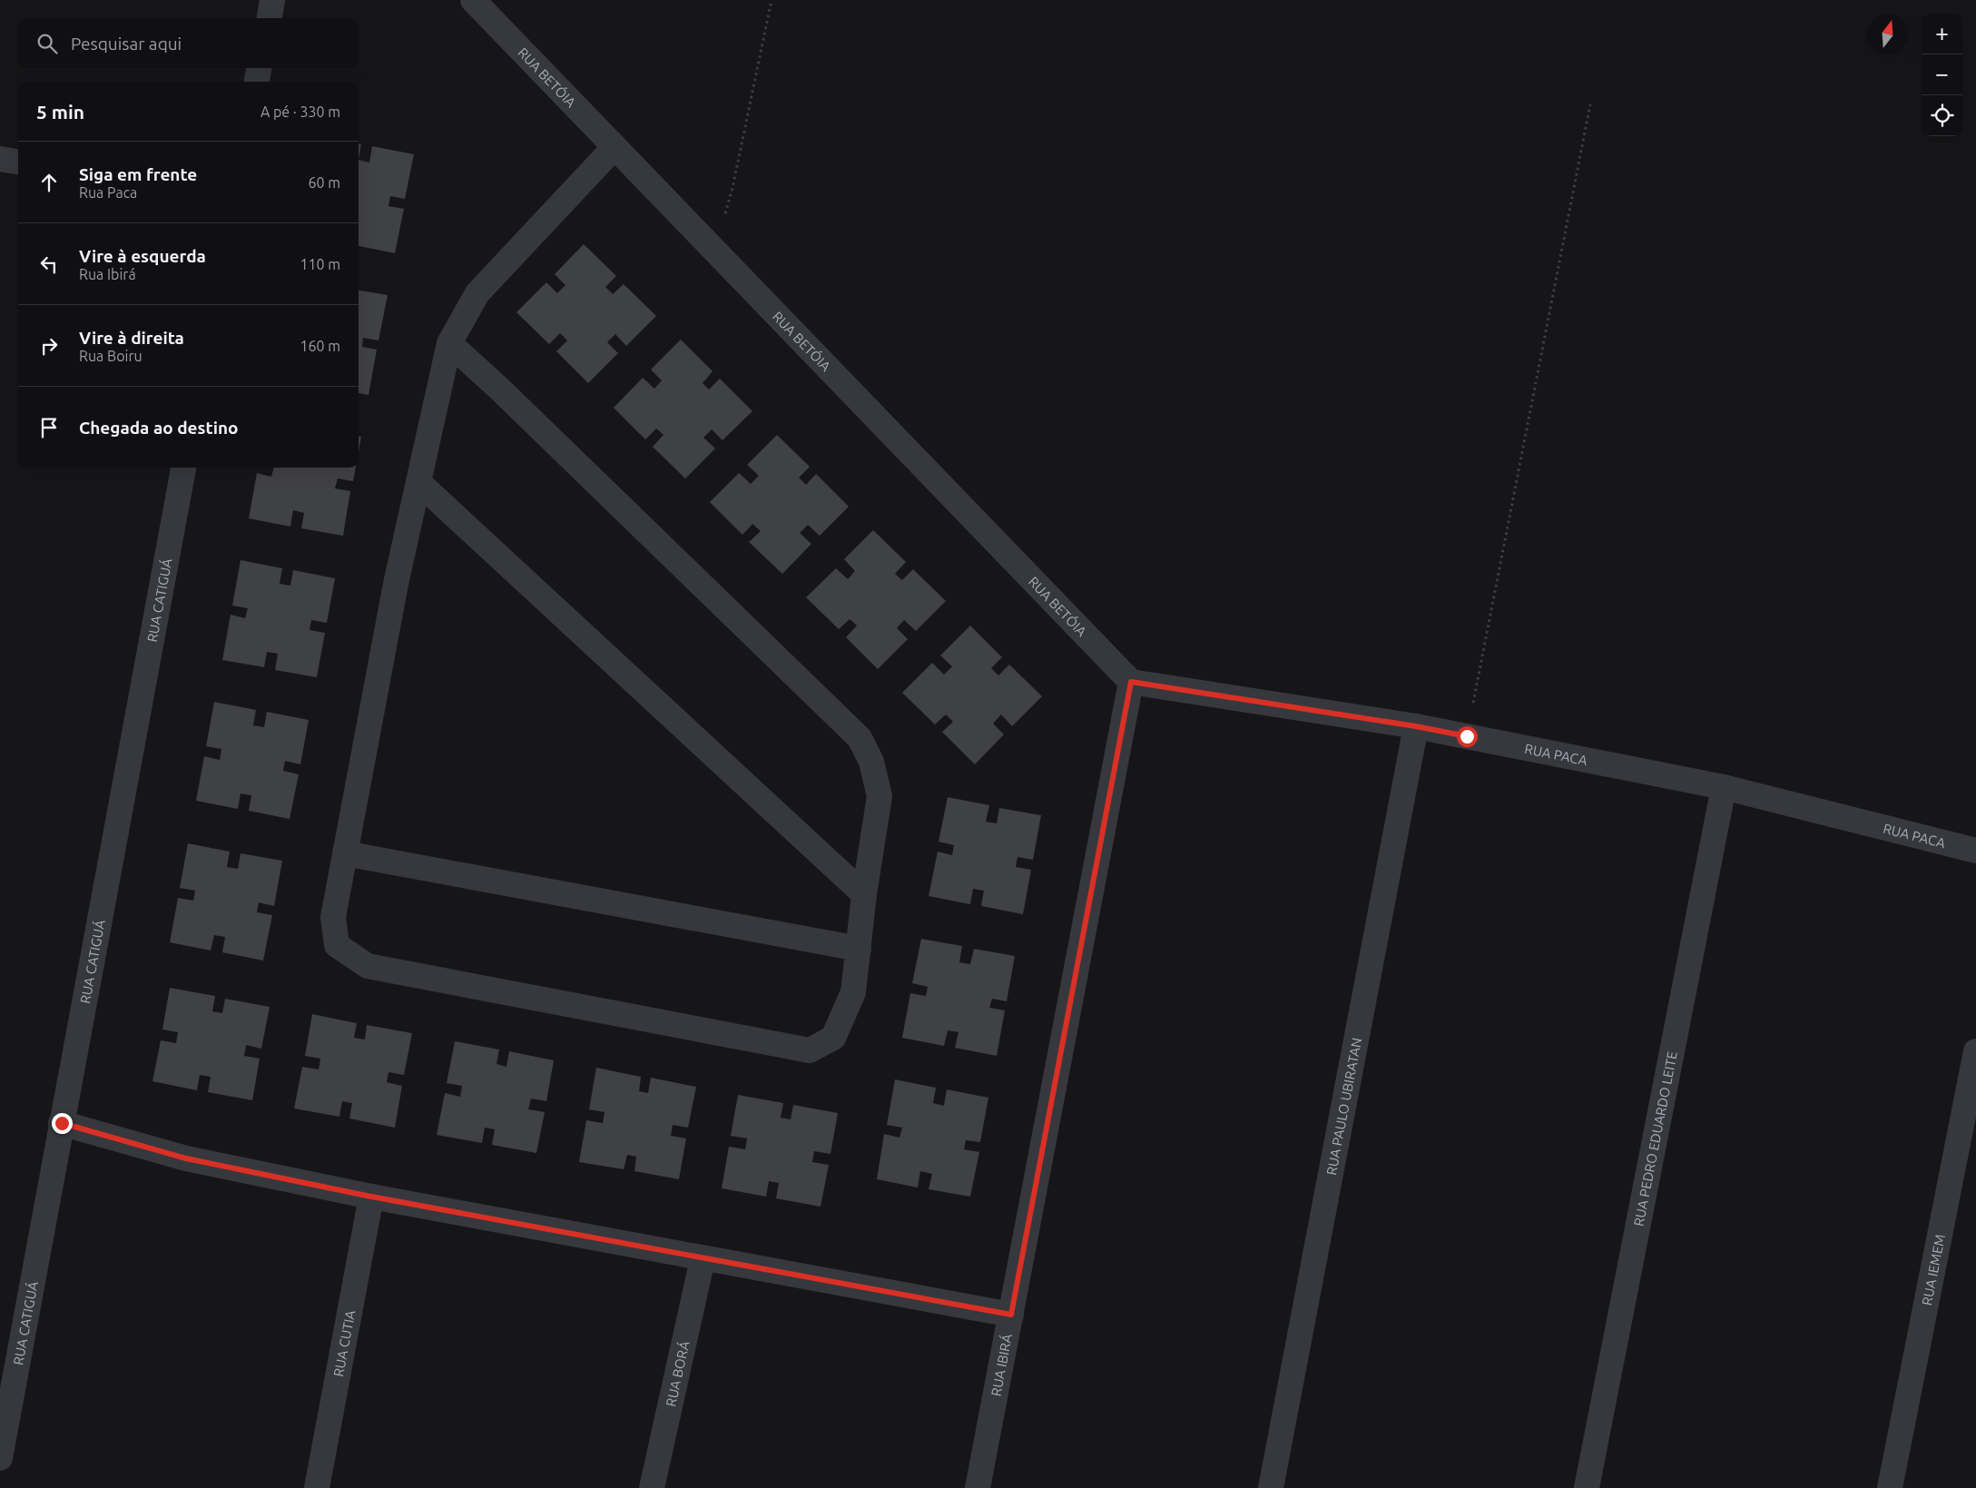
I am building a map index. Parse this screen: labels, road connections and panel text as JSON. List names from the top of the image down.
{
  "streets": {
    "street": [
      "RUA BETÓIA",
      "RUA CATIGUÁ",
      "RUA PACA",
      "RUA PAULO UBIRATAN",
      "RUA PEDRO EDUARDO LEITE",
      "RUA IEMEM",
      "RUA CUTIA",
      "RUA IBIRÁ",
      "RUA BORÁ"
    ]
  },
  "crossings": [
    ["RUA BETÓIA", "RUA PACA"],
    ["RUA BETÓIA", "RUA IBIRÁ"],
    ["RUA PACA", "RUA PAULO UBIRATAN"],
    ["RUA PACA", "RUA PEDRO EDUARDO LEITE"],
    ["RUA PACA", "RUA IBIRÁ"]
  ],
  "north": "top",
  "page": {
    "map_buttons": ["+", "−"],
    "search": "Pesquisar aqui",
    "heading": ["5 min", "A pé · 330 m"],
    "list": [
      ["Siga em frente", "Rua Paca", "60 m"],
      ["Vire à esquerda", "Rua Ibirá", "110 m"],
      ["Vire à direita", "Rua Boiru", "160 m"],
      "Chegada ao destino"
    ]
  }
}
